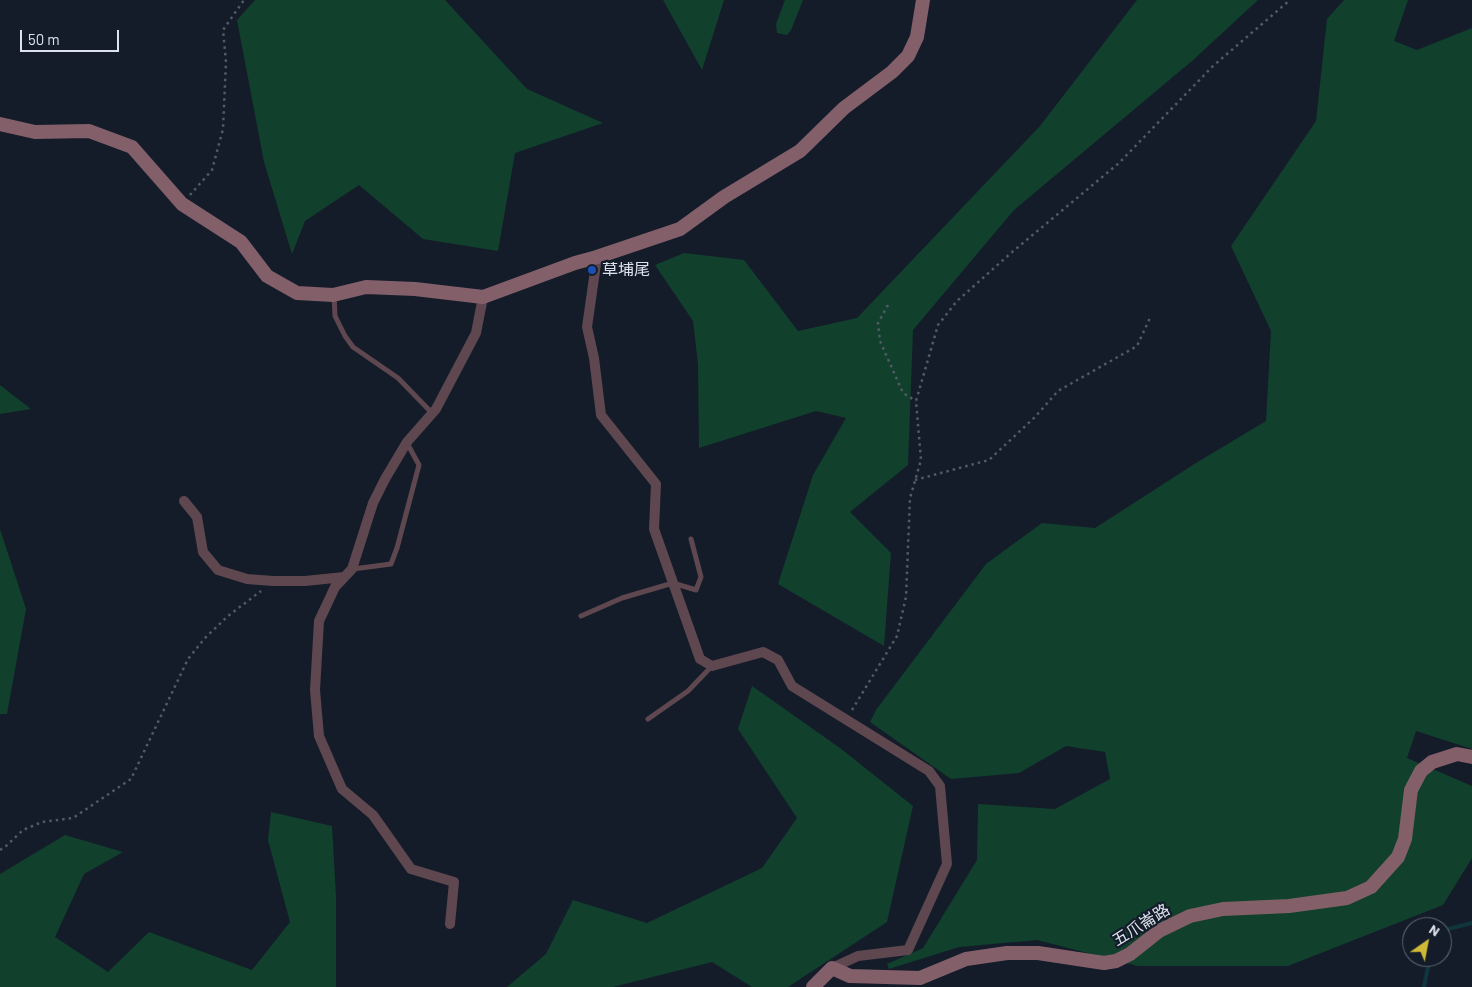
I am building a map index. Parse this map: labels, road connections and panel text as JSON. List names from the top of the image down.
{
  "streets": {
    "street": ["五爪崙路"]
  },
  "places": ["草埔尾"],
  "scale_bar": "50 m",
  "north": "top right"
}
